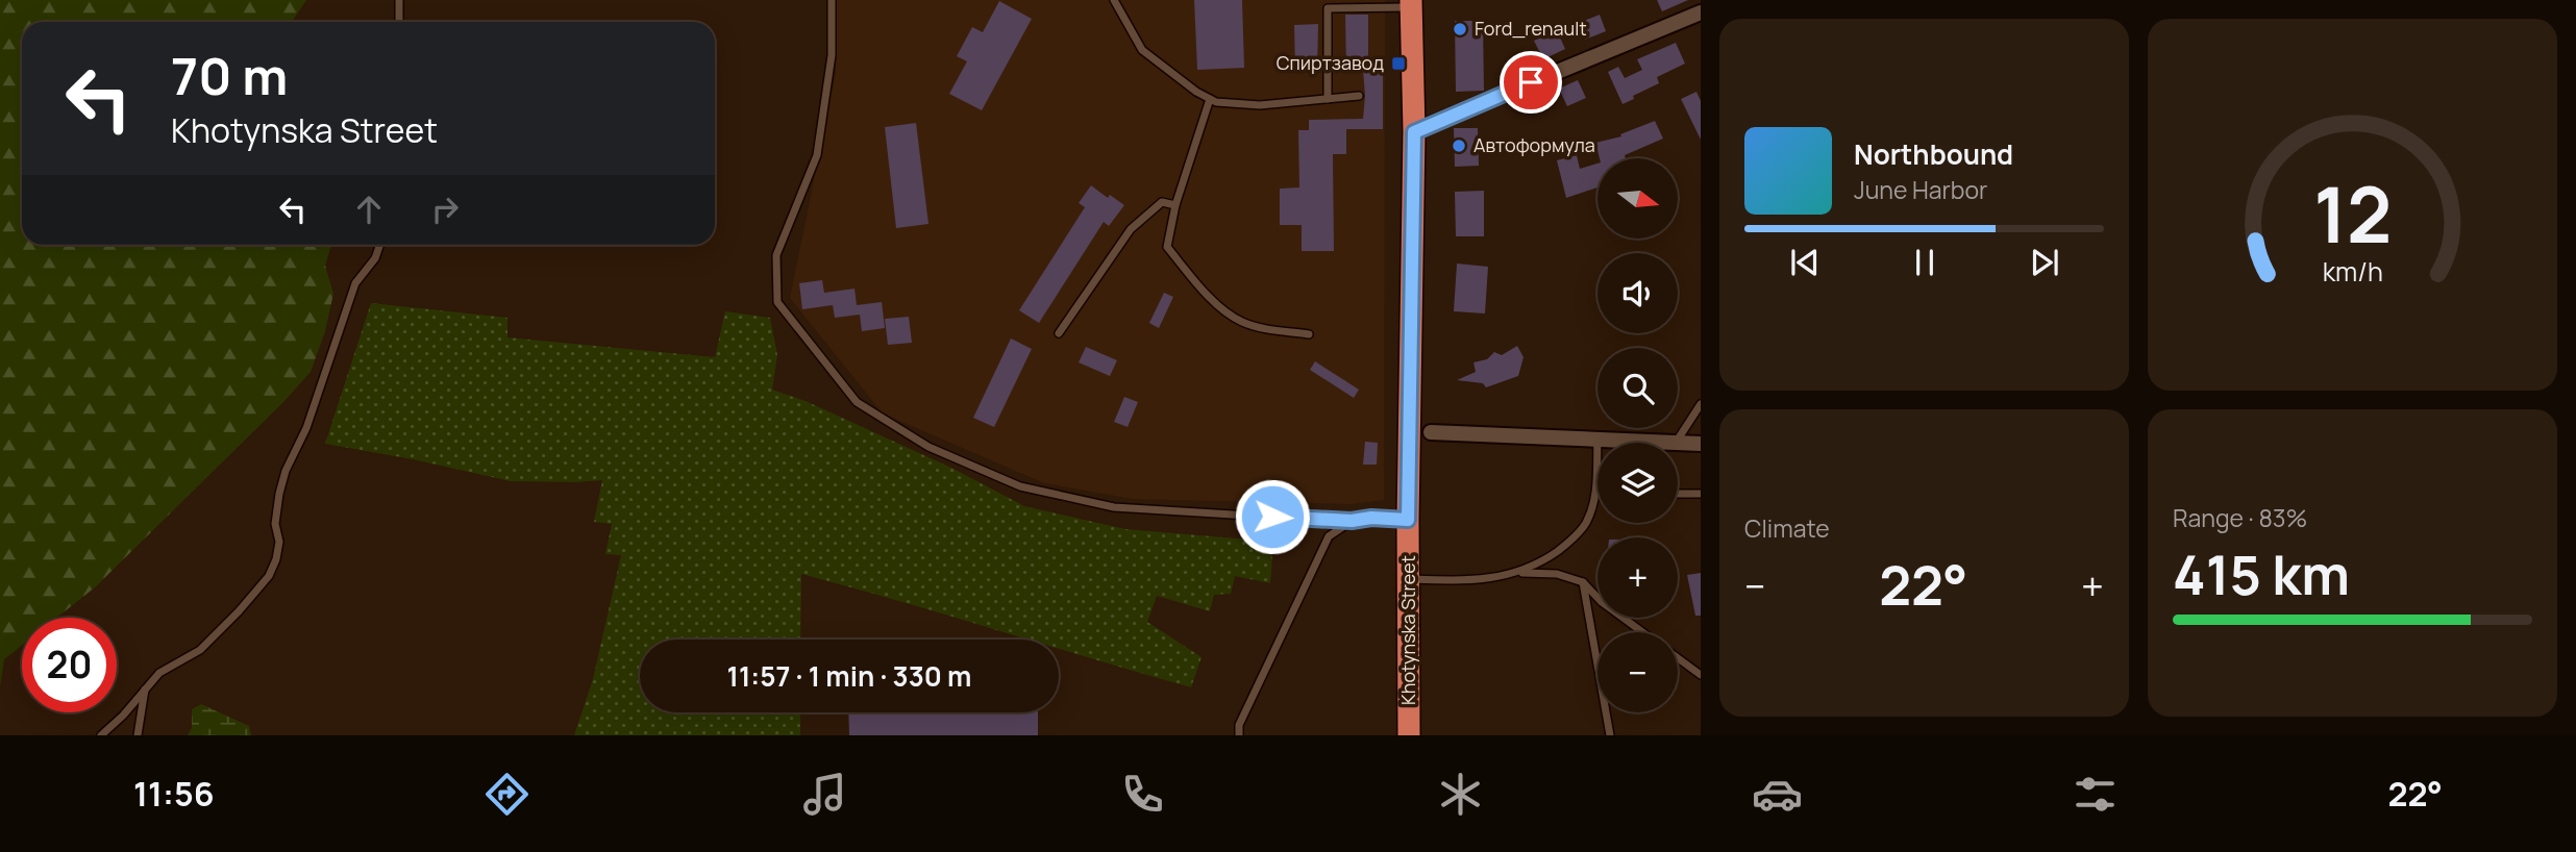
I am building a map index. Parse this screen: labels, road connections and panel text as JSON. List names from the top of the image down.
{
  "streets": {
    "highway": ["Khotynska Street"]
  },
  "places": {
    "other": ["Ford_renault", "Автоформула"],
    "transit": ["Спиртзавод"]
  },
  "north": "right",
  "page": {
    "turn": ["70 m", "Khotynska Street"],
    "song": ["Northbound", "June Harbor"],
    "map_buttons": ["+", "−"],
    "tile": [
      "Climate",
      ["Range · 83%", "415 km"]
    ],
    "heat": ["−", "22°", "+"],
    "limit": "20",
    "trip": "11:57 · 1 min · 330 m",
    "tabs": ["11:56", "22°"],
    "gauge": ["12", "km/h"]
  }
}
